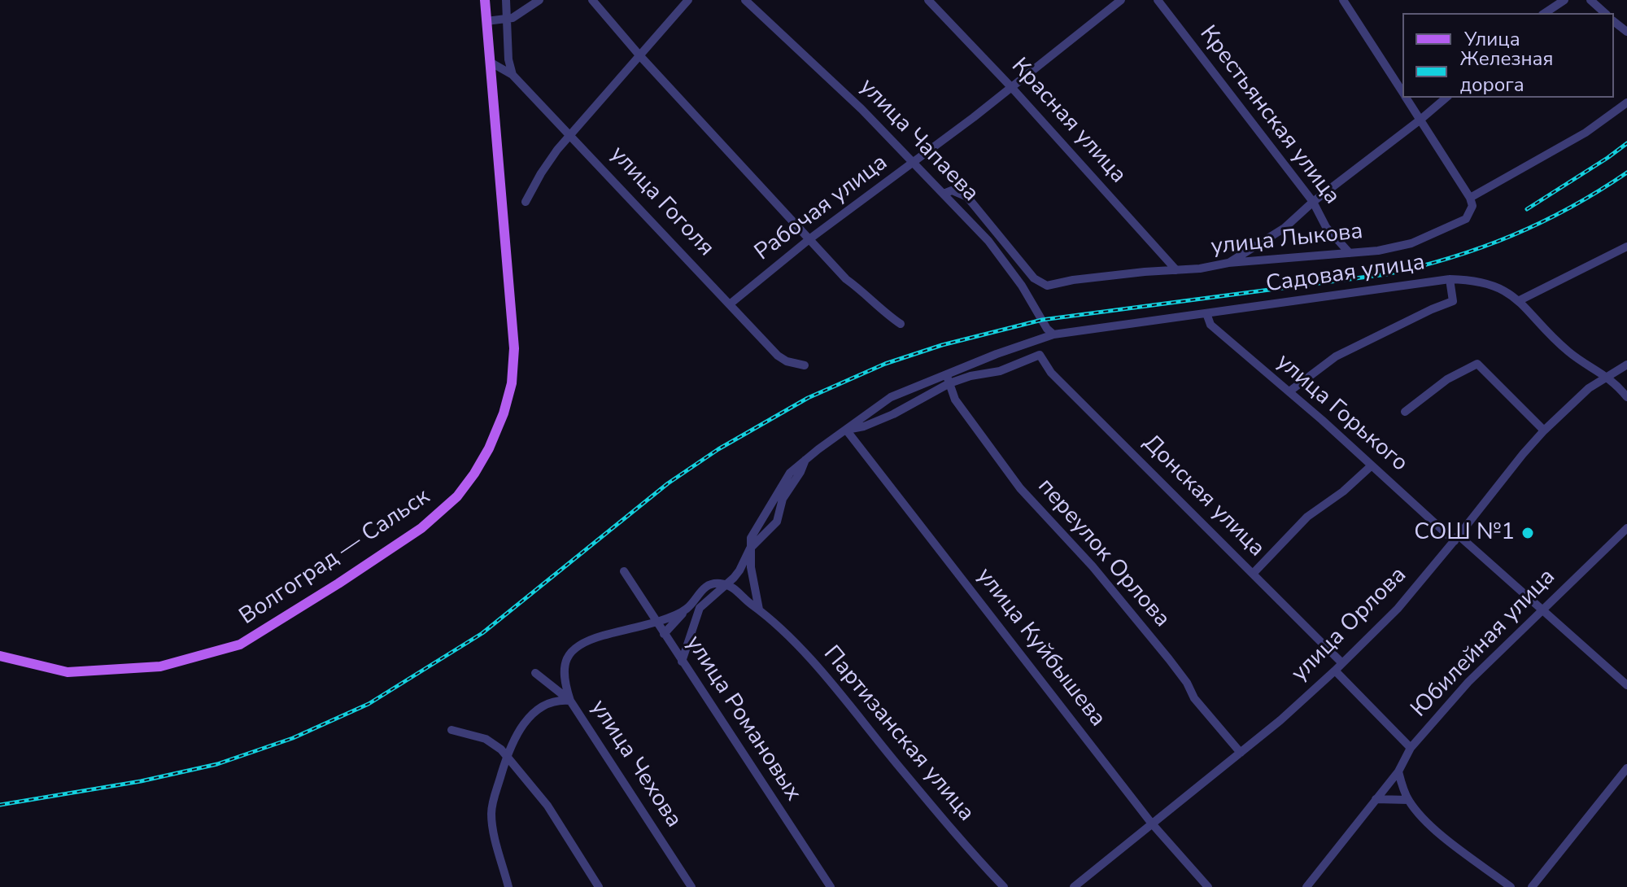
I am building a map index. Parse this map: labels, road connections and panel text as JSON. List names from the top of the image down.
{
  "streets": {
    "main road": ["Волгоград — Сальск"],
    "street": [
      "Крестьянская улица",
      "Красная улица",
      "улица Чапаева",
      "улица Гоголя",
      "Рабочая улица",
      "улица Лыкова",
      "Садовая улица",
      "улица Горького",
      "Донская улица",
      "переулок Орлова",
      "улица Орлова",
      "Юбилейная улица",
      "улица Куйбышева",
      "улица Романовых",
      "Партизанская улица",
      "улица Чехова"
    ]
  },
  "crossings": [
    ["Крестьянская улица", "улица Лыкова"],
    ["Красная улица", "Рабочая улица"],
    ["Красная улица", "улица Лыкова"],
    ["улица Чапаева", "Рабочая улица"],
    ["улица Чапаева", "улица Лыкова"],
    ["улица Чапаева", "Садовая улица"],
    ["улица Гоголя", "Рабочая улица"],
    ["улица Гоголя", "Волгоград — Сальск"],
    ["Садовая улица", "улица Горького"],
    ["Садовая улица", "переулок Орлова"],
    ["Садовая улица", "улица Орлова"],
    ["Садовая улица", "улица Куйбышева"],
    ["улица Горького", "улица Орлова"],
    ["улица Горького", "Юбилейная улица"],
    ["Донская улица", "переулок Орлова"],
    ["Донская улица", "улица Орлова"],
    ["переулок Орлова", "улица Орлова"],
    ["улица Орлова", "улица Куйбышева"]
  ],
  "places": ["СОШ №1"],
  "legend": ["Улица", "Железная дорога"]
}
